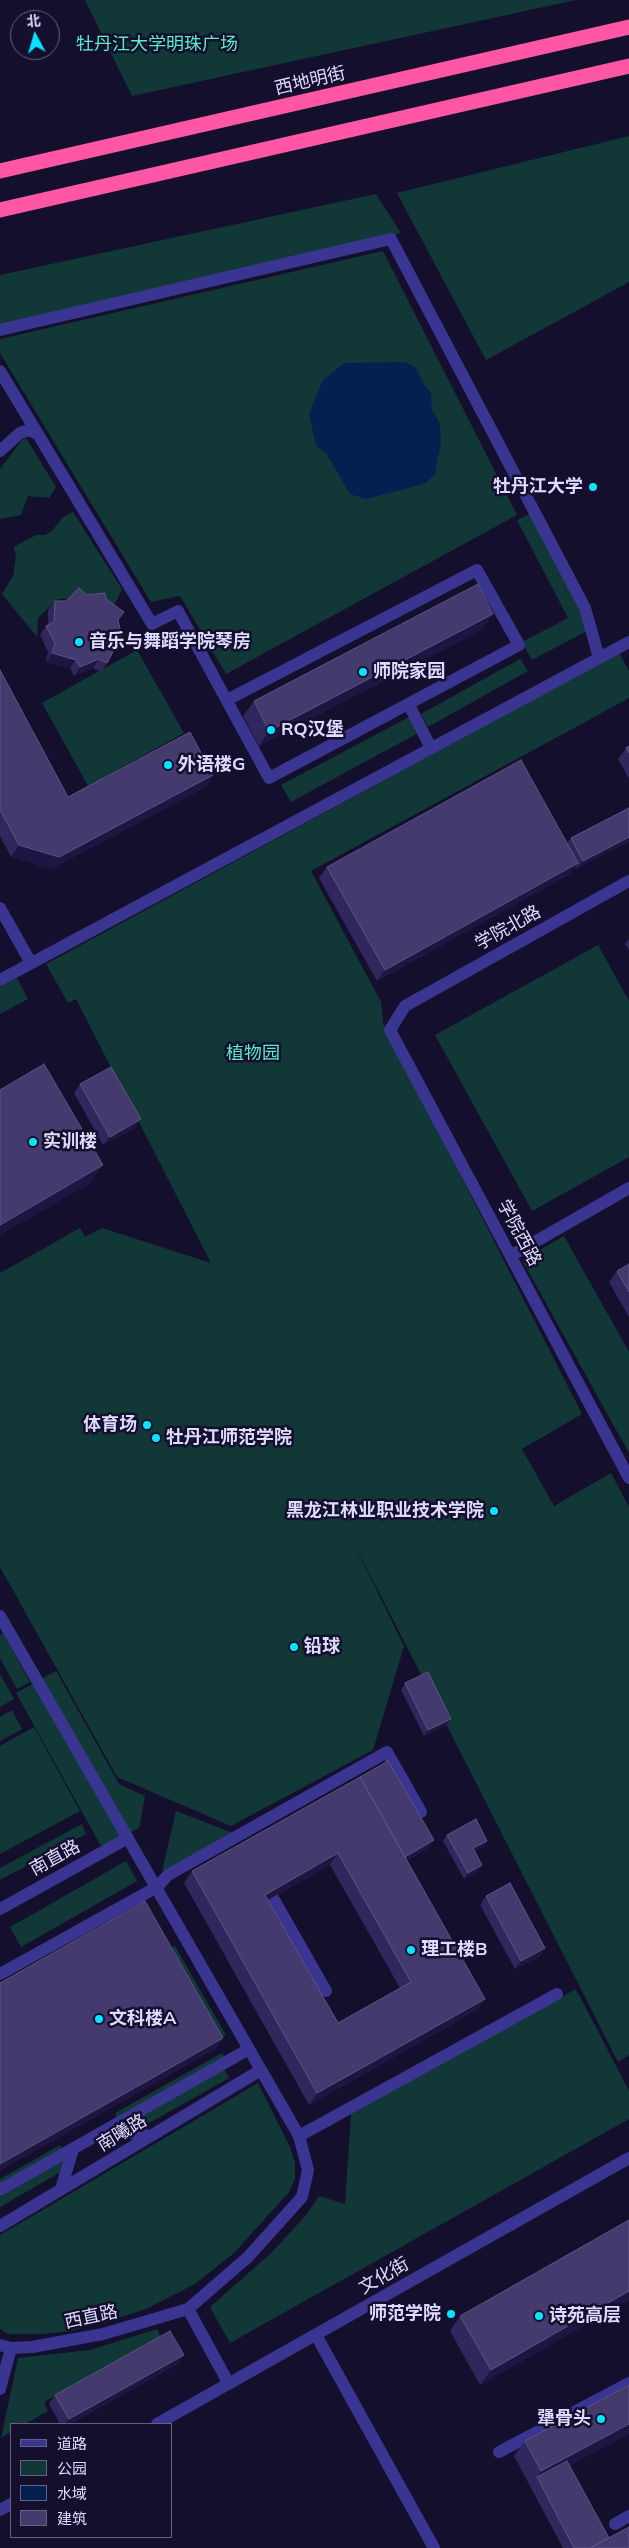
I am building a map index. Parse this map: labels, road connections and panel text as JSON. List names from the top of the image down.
{
  "streets": {
    "highway": ["西地明街"],
    "street": [
      "学院北路",
      "学院西路",
      "南直路",
      "南曦路",
      "文化街",
      "西直路"
    ]
  },
  "crossings": [
    ["学院北路", "学院西路"]
  ],
  "parks": ["牡丹江大学明珠广场", "植物园"],
  "places": [
    "牡丹江大学",
    "音乐与舞蹈学院琴房",
    "师院家园",
    "RQ汉堡",
    "外语楼G",
    "实训楼",
    "体育场",
    "牡丹江师范学院",
    "黑龙江林业职业技术学院",
    "铅球",
    "理工楼B",
    "文科楼A",
    "师范学院",
    "诗苑高层",
    "犟骨头"
  ],
  "legend": [
    "道路",
    "公园",
    "水域",
    "建筑"
  ],
  "north": "top"
}
